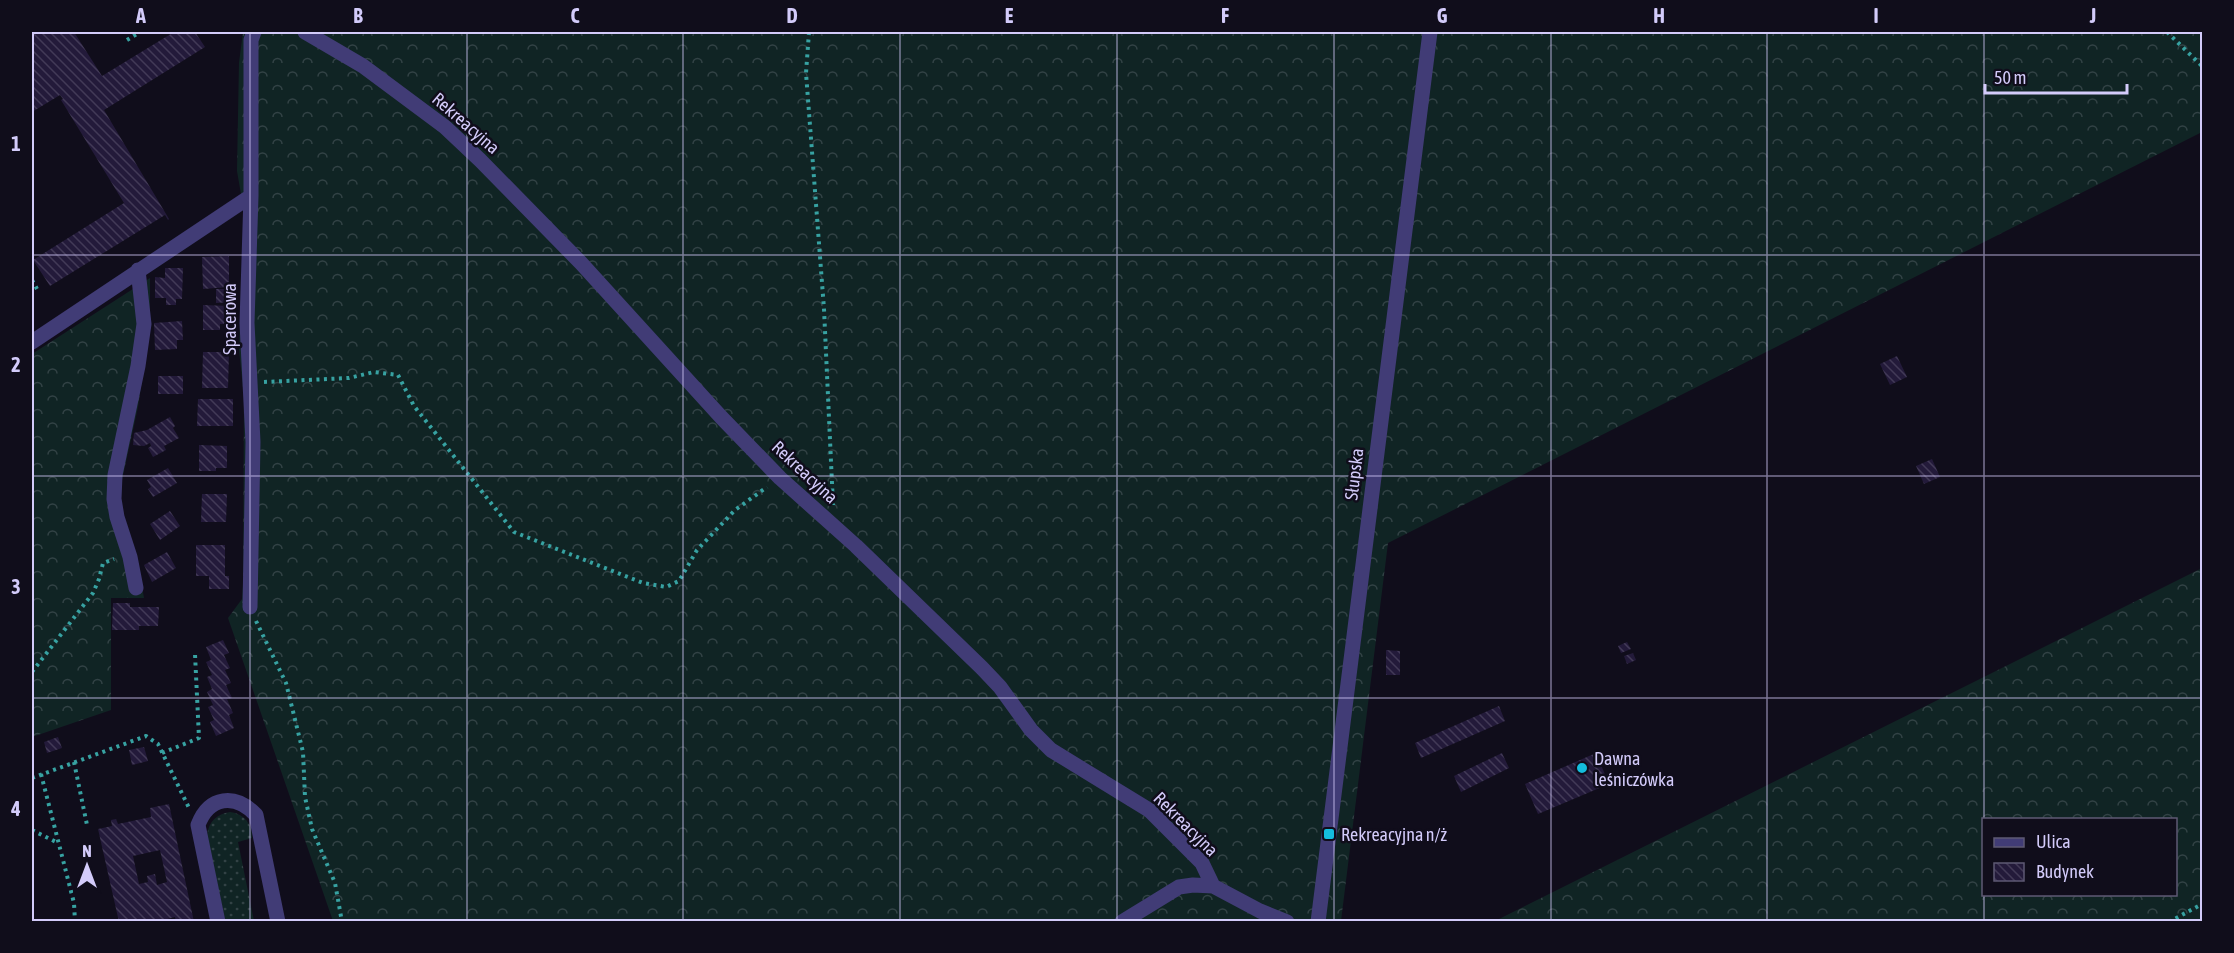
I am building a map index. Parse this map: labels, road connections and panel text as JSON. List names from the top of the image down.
{
  "streets": {
    "street": ["Rekreacyjna", "Spacerowa", "Słupska"]
  },
  "places": {
    "other": ["Dawna leśniczówka"],
    "transit": ["Rekreacyjna n/ż"]
  },
  "legend": ["Ulica", "Budynek"],
  "scale_bar": "50 m",
  "north": "top",
  "grid": {
    "columns": [
      "A",
      "B",
      "C",
      "D",
      "E",
      "F",
      "G",
      "H",
      "I",
      "J"
    ],
    "rows": [
      "1",
      "2",
      "3",
      "4"
    ]
  }
}
